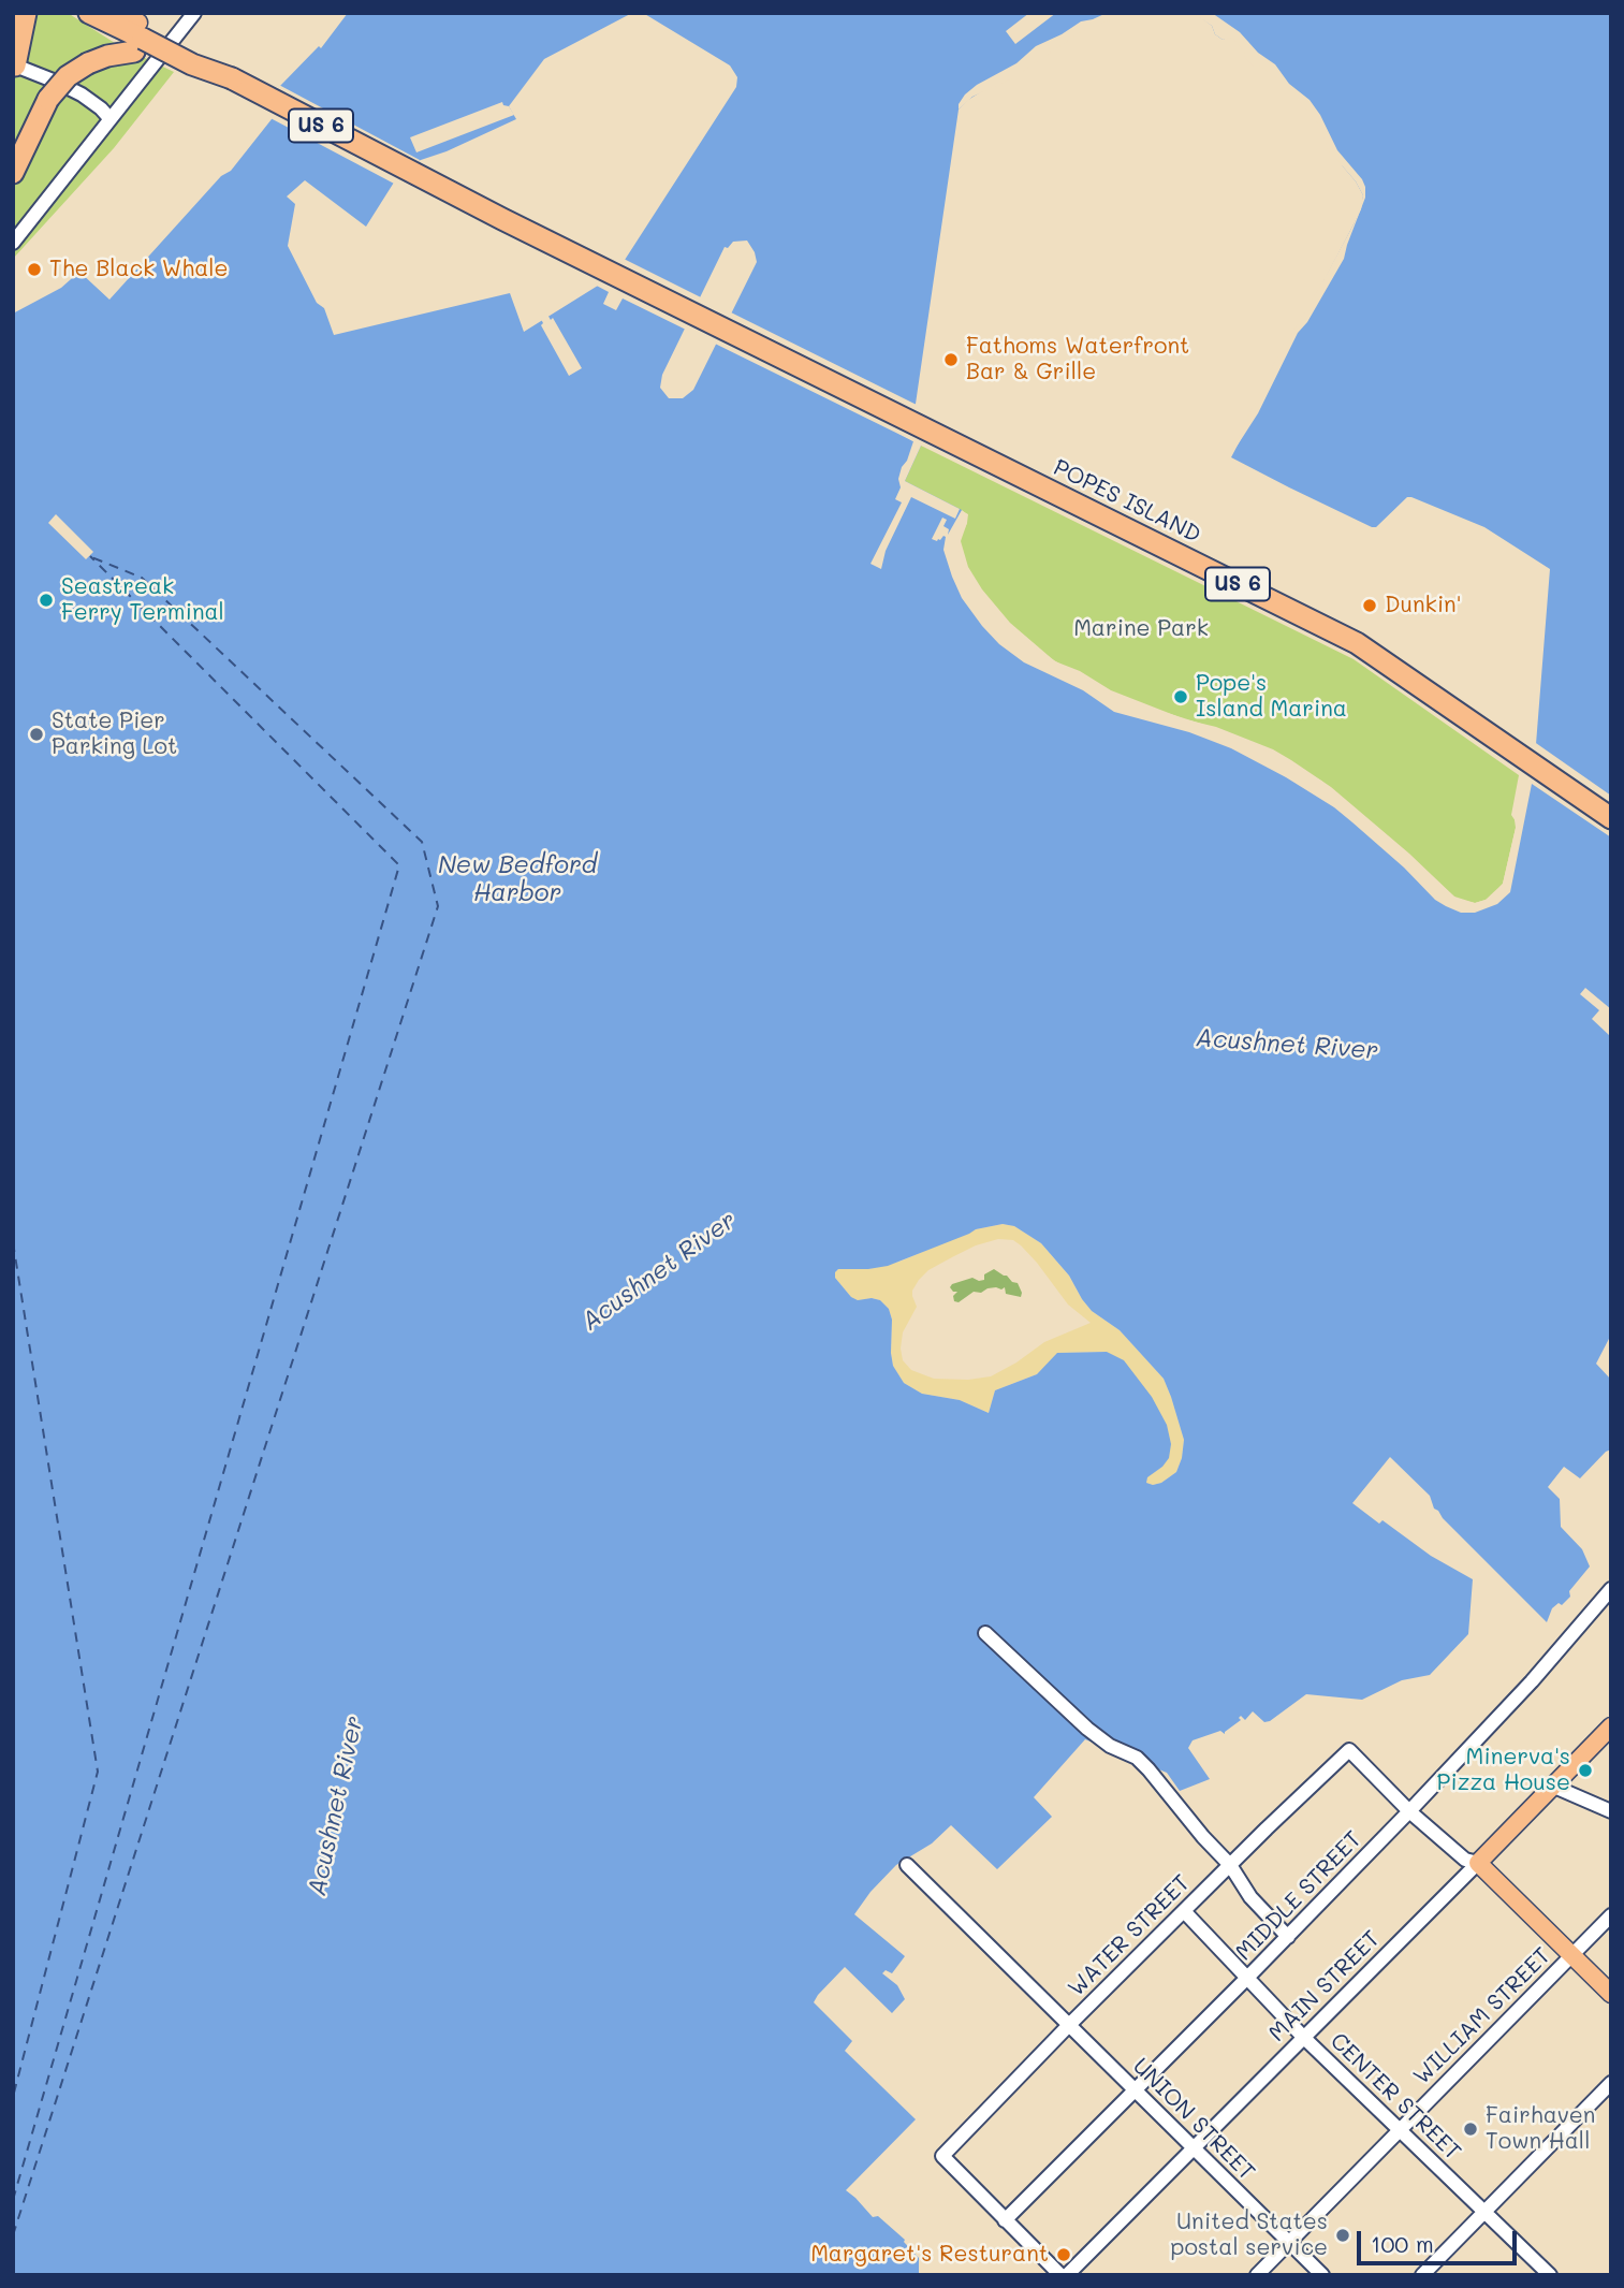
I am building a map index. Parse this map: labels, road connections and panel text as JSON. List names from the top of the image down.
{
  "streets": {
    "highway": ["US 6", "POPES ISLAND"],
    "main road": ["MAIN STREET"],
    "street": [
      "MIDDLE STREET",
      "WATER STREET",
      "WILLIAM STREET",
      "CENTER STREET",
      "UNION STREET"
    ]
  },
  "crossings": [
    ["US 6", "POPES ISLAND"],
    ["MIDDLE STREET", "WATER STREET"],
    ["MIDDLE STREET", "CENTER STREET"],
    ["MIDDLE STREET", "UNION STREET"],
    ["WATER STREET", "CENTER STREET"],
    ["WATER STREET", "UNION STREET"],
    ["MAIN STREET", "CENTER STREET"],
    ["MAIN STREET", "UNION STREET"],
    ["WILLIAM STREET", "CENTER STREET"],
    ["WILLIAM STREET", "UNION STREET"]
  ],
  "water": ["New Bedford Harbor", "Acushnet River"],
  "parks": ["Marine Park"],
  "places": [
    "The Black Whale",
    "Fathoms Waterfront Bar & Grille",
    "Seastreak Ferry Terminal",
    "Dunkin'",
    "Pope's Island Marina",
    "State Pier Parking Lot",
    "Minerva's Pizza House",
    "Fairhaven Town Hall",
    "United States postal service",
    "Margaret's Resturant"
  ],
  "scale_bar": "100 m"
}
